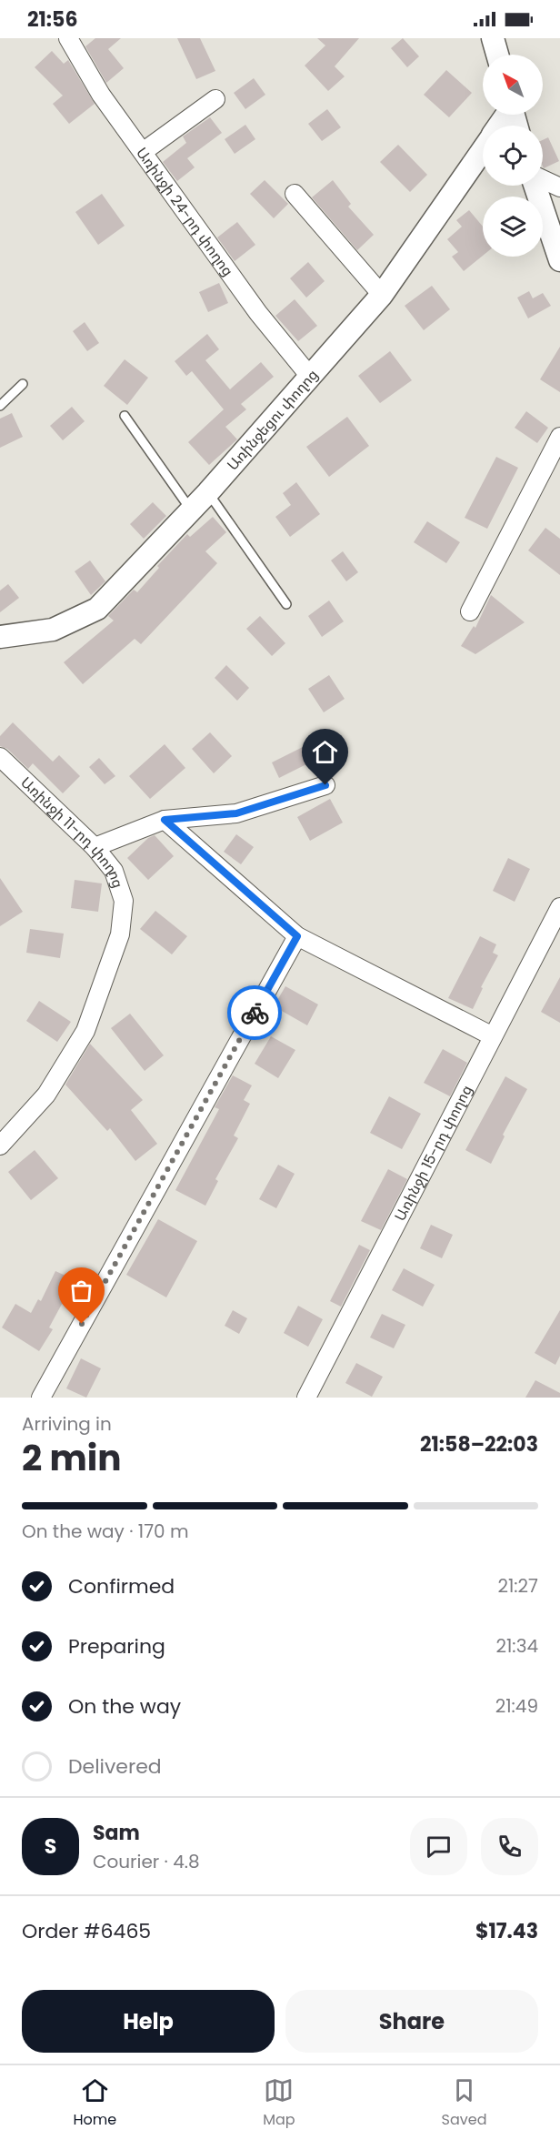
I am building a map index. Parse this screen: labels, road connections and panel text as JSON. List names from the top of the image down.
{
  "streets": {
    "street": [
      "Առինջի 24-րդ փողոց",
      "Առինջեցու փողոց",
      "Առինջի 11-րդ փողոց",
      "Առինջի 15-րդ փողոց"
    ]
  },
  "crossings": [
    ["Առինջի 24-րդ փողոց", "Առինջեցու փողոց"]
  ],
  "north": "top left",
  "page": {
    "status": "21:56",
    "heading": ["2 min", "Arriving in", "21:58–22:03"],
    "panel": [
      "Sam",
      "Courier · 4.8",
      "Order #6465",
      "$17.43"
    ],
    "bar": "On the way · 170 m",
    "list": [
      ["Confirmed", "21:27"],
      ["Preparing", "21:34"],
      ["On the way", "21:49"],
      "Delivered"
    ],
    "round": "S",
    "buttons": ["Help", "Share"],
    "tabs": ["Home", "Map", "Saved"]
  }
}
